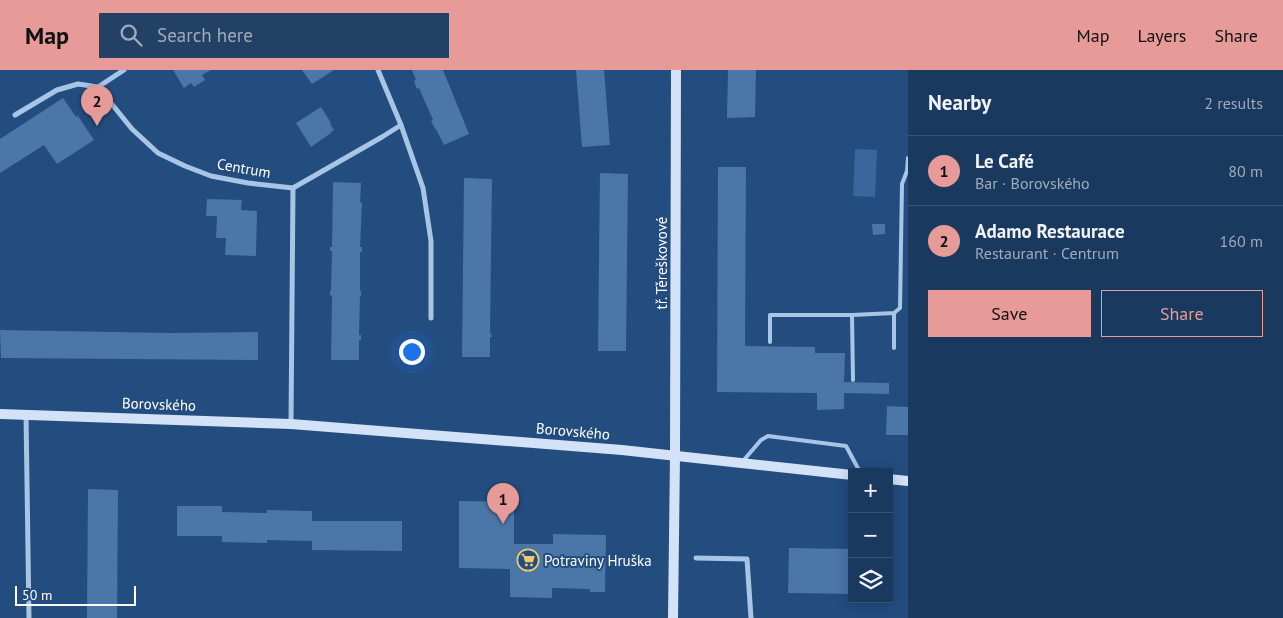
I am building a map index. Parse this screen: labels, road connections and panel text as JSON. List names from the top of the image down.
{
  "streets": {
    "main road": ["tř. Těreškovové", "Borovského"],
    "street": ["Centrum"]
  },
  "crossings": [
    ["tř. Těreškovové", "Borovského"]
  ],
  "places": {
    "supermarket": ["Potraviny Hruška"]
  },
  "scale_bar": "50 m",
  "page": {
    "header": "Map",
    "search": "Search here",
    "nav": ["Map", "Layers", "Share"],
    "heading": ["Nearby", "2 results"],
    "pins": ["2", "1"],
    "list": [
      {
        "mark": "1",
        "name": "Le Café",
        "note": "Bar · Borovského",
        "value": "80 m"
      },
      {
        "mark": "2",
        "name": "Adamo Restaurace",
        "note": "Restaurant · Centrum",
        "value": "160 m"
      }
    ],
    "buttons": ["Save", "Share"],
    "map_buttons": ["+", "−"],
    "scale": "50 m"
  }
}
